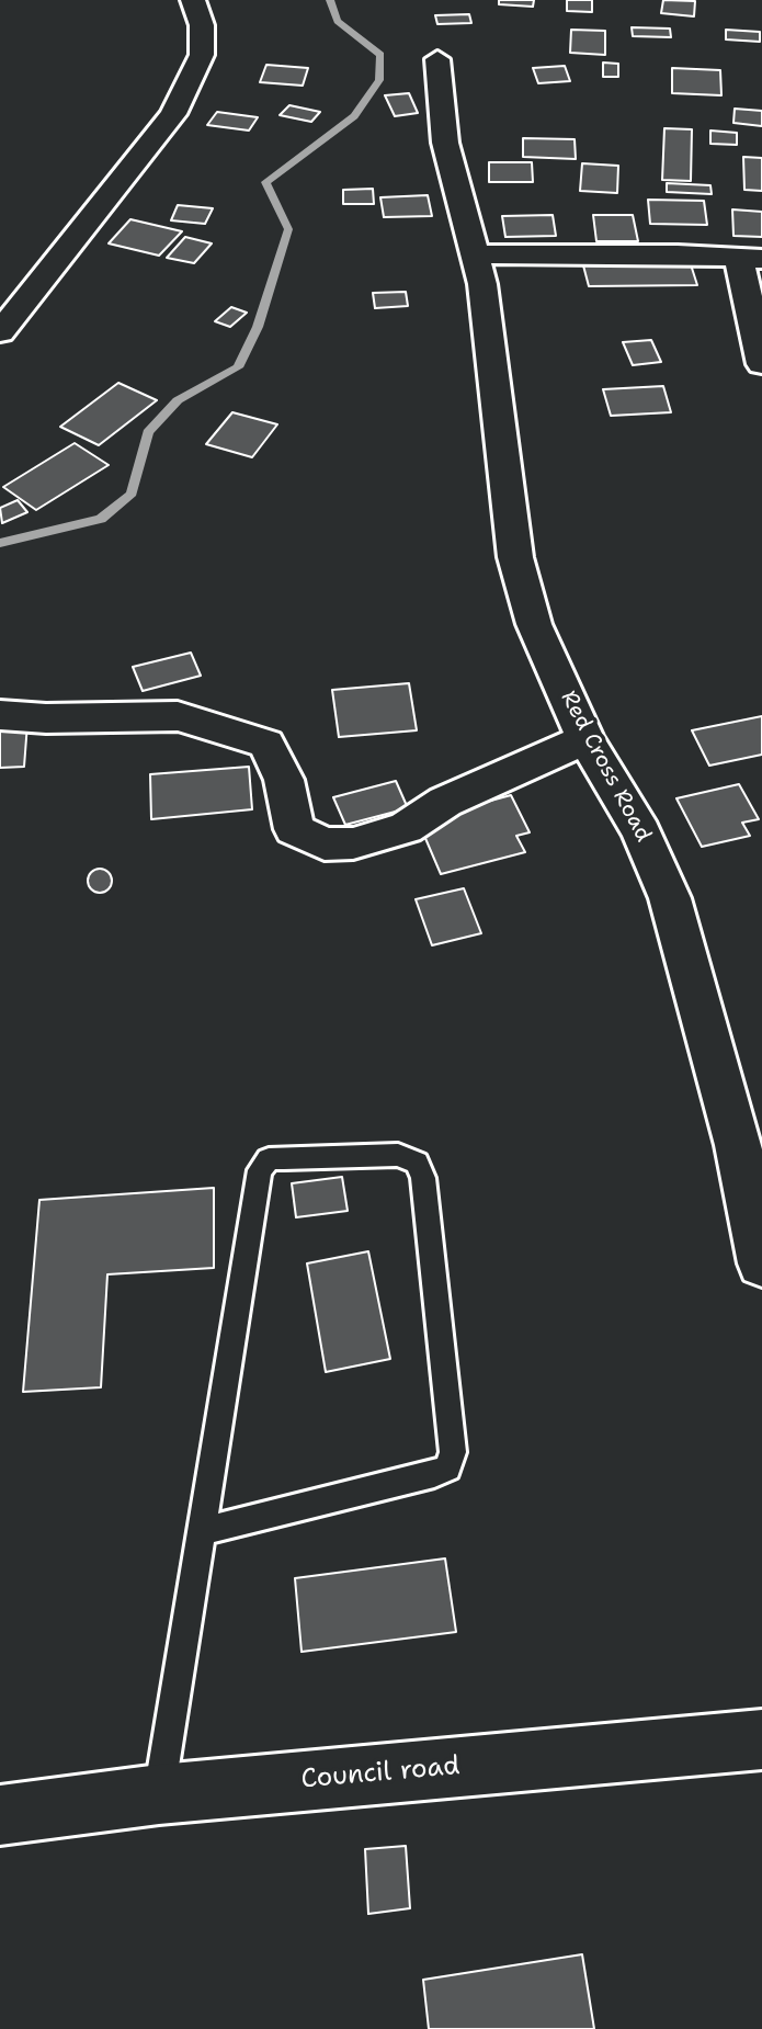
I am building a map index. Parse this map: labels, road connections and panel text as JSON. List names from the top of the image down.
{
  "streets": {
    "street": ["Red Cross Road", "Council road"]
  }
}
